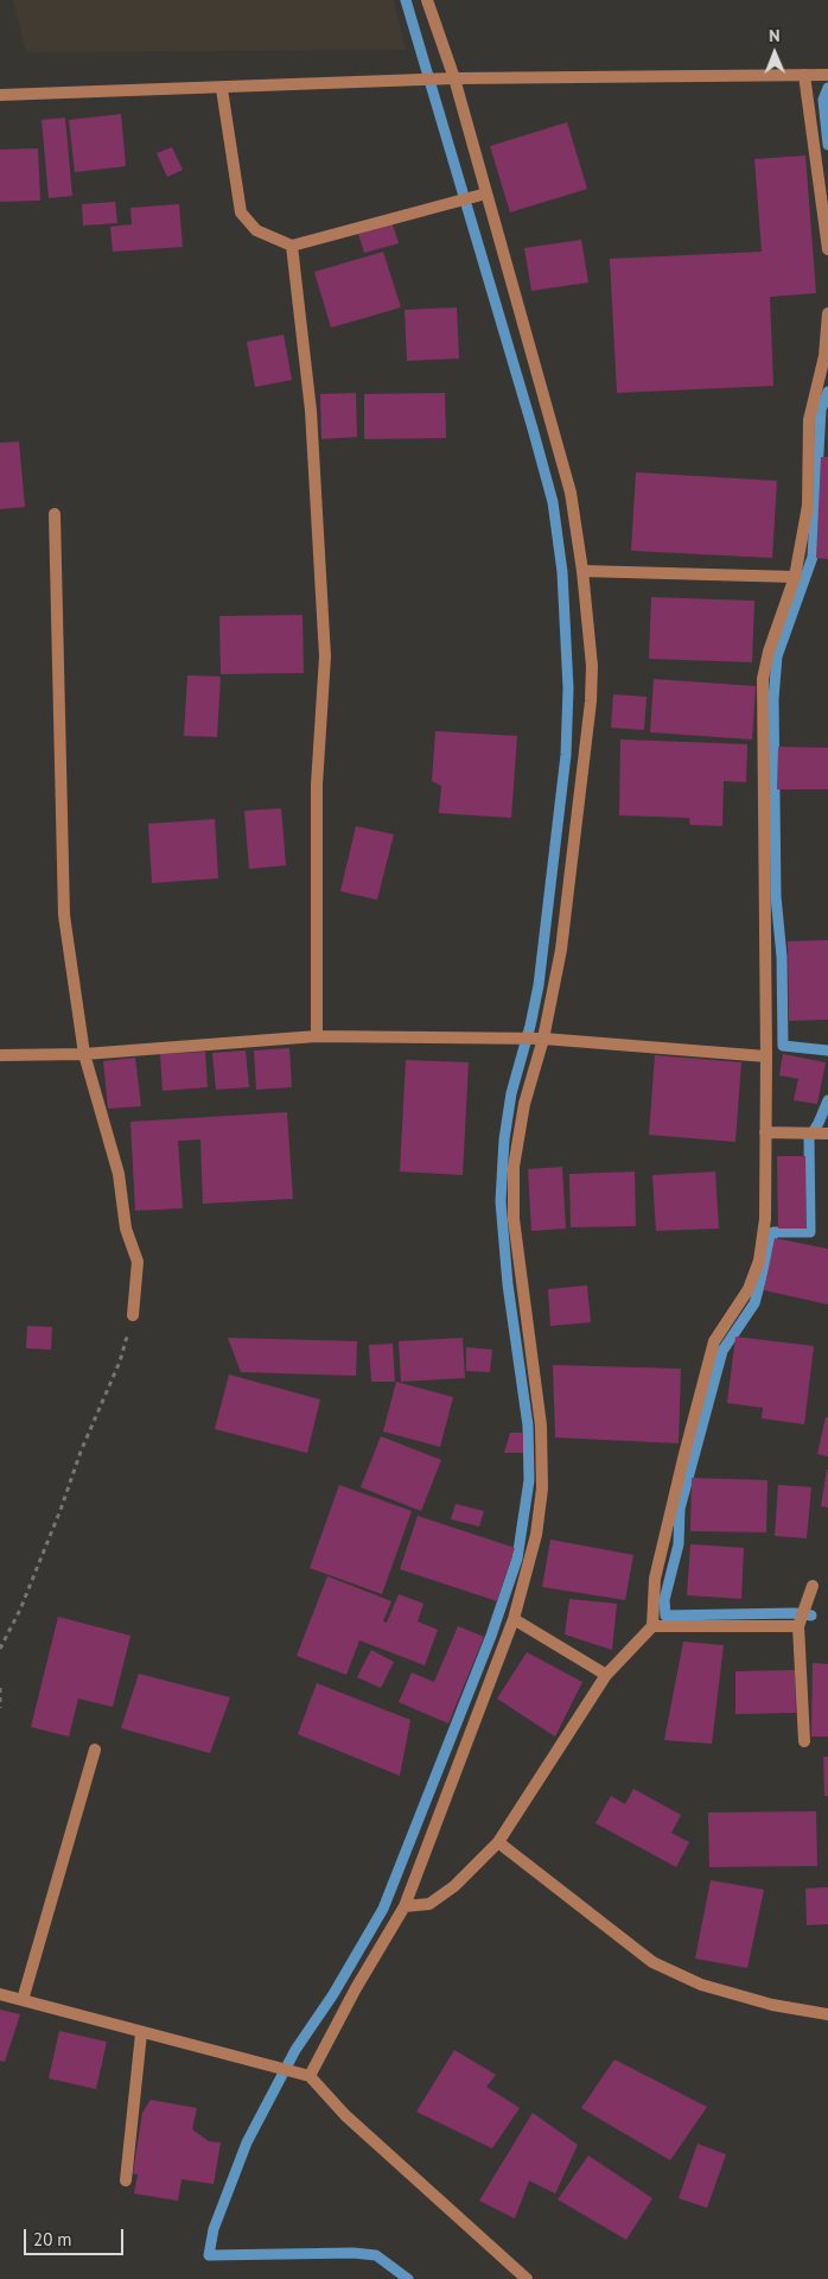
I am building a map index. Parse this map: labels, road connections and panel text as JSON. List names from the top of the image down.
{
  "scale_bar": "20 m",
  "north": "top"
}
